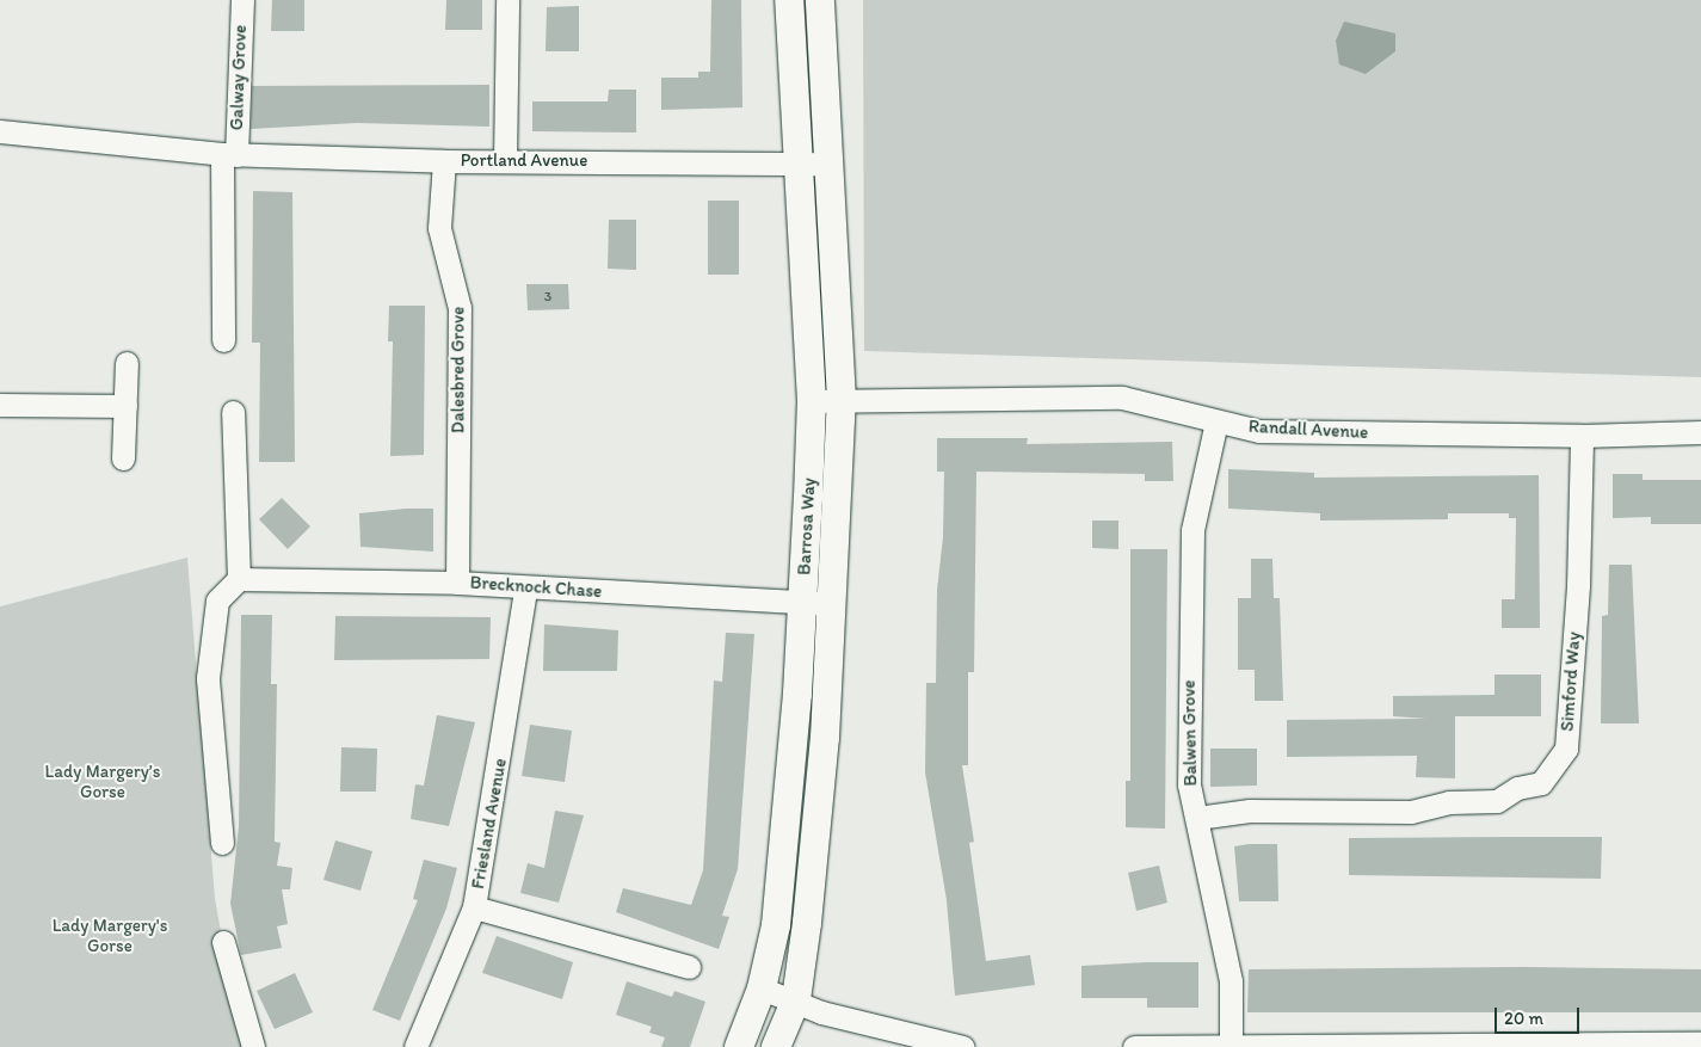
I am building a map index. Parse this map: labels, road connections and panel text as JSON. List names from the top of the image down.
{
  "streets": {
    "street": [
      "Galway Grove",
      "Portland Avenue",
      "Dalesbred Grove",
      "Randall Avenue",
      "Barrosa Way",
      "Brecknock Chase",
      "Simford Way",
      "Balwen Grove",
      "Friesland Avenue"
    ]
  },
  "crossings": [
    ["Galway Grove", "Portland Avenue"],
    ["Portland Avenue", "Dalesbred Grove"],
    ["Portland Avenue", "Barrosa Way"],
    ["Dalesbred Grove", "Brecknock Chase"],
    ["Randall Avenue", "Barrosa Way"],
    ["Randall Avenue", "Simford Way"],
    ["Randall Avenue", "Balwen Grove"],
    ["Barrosa Way", "Brecknock Chase"],
    ["Brecknock Chase", "Friesland Avenue"],
    ["Simford Way", "Balwen Grove"]
  ],
  "parks": ["Lady Margery’s Gorse", "Lady Margery's Gorse"],
  "house_numbers": ["3"],
  "scale_bar": "20 m"
}
